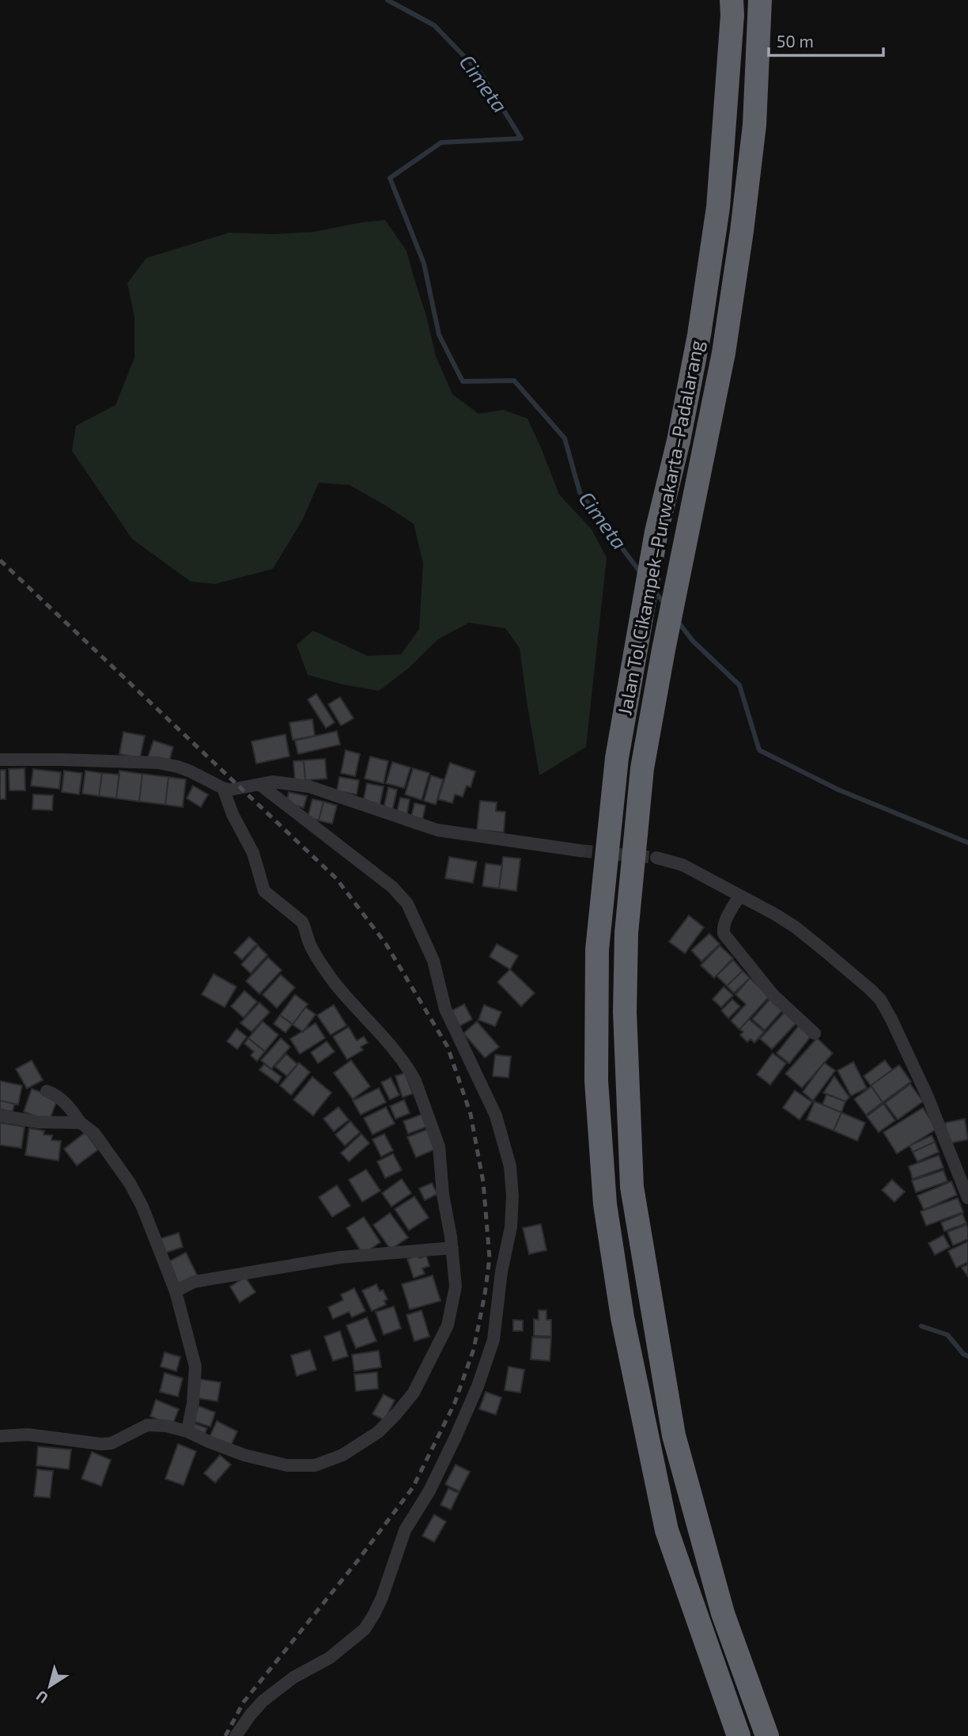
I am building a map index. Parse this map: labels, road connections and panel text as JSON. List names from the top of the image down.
{
  "streets": {
    "highway": ["Jalan Tol Cikampek–Purwakarta–Padalarang"]
  },
  "water": ["Cimeta"],
  "scale_bar": "50 m",
  "north": "bottom left"
}
